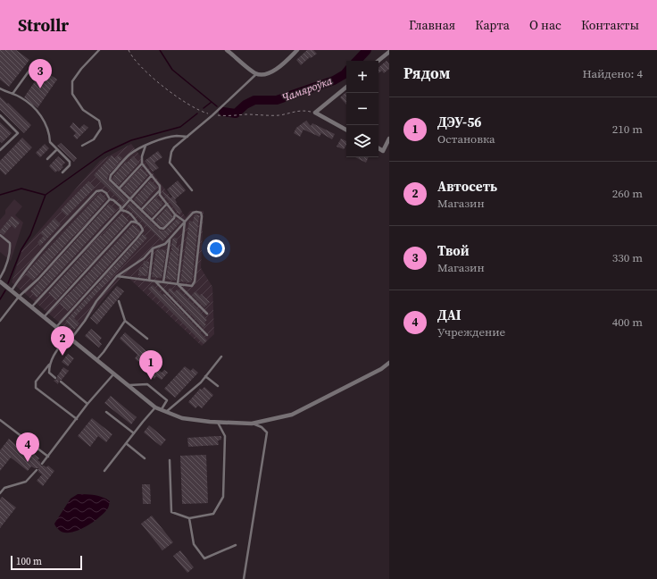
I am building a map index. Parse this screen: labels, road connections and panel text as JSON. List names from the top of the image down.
{
  "water": ["Чамяроўка"],
  "scale_bar": "100 m",
  "page": {
    "header": "Strollr",
    "nav": [
      "Главная",
      "Карта",
      "О нас",
      "Контакты"
    ],
    "heading": ["Рядом", "Найдено: 4"],
    "pins": [
      "3",
      "2",
      "1",
      "4"
    ],
    "map_buttons": ["+", "−"],
    "list": [
      {
        "mark": "1",
        "name": "ДЭУ-56",
        "note": "Остановка",
        "value": "210 m"
      },
      {
        "mark": "2",
        "name": "Автосеть",
        "note": "Магазин",
        "value": "260 m"
      },
      {
        "mark": "3",
        "name": "Твой",
        "note": "Магазин",
        "value": "330 m"
      },
      {
        "mark": "4",
        "name": "ДАІ",
        "note": "Учреждение",
        "value": "400 m"
      }
    ],
    "scale": "100 m"
  }
}
